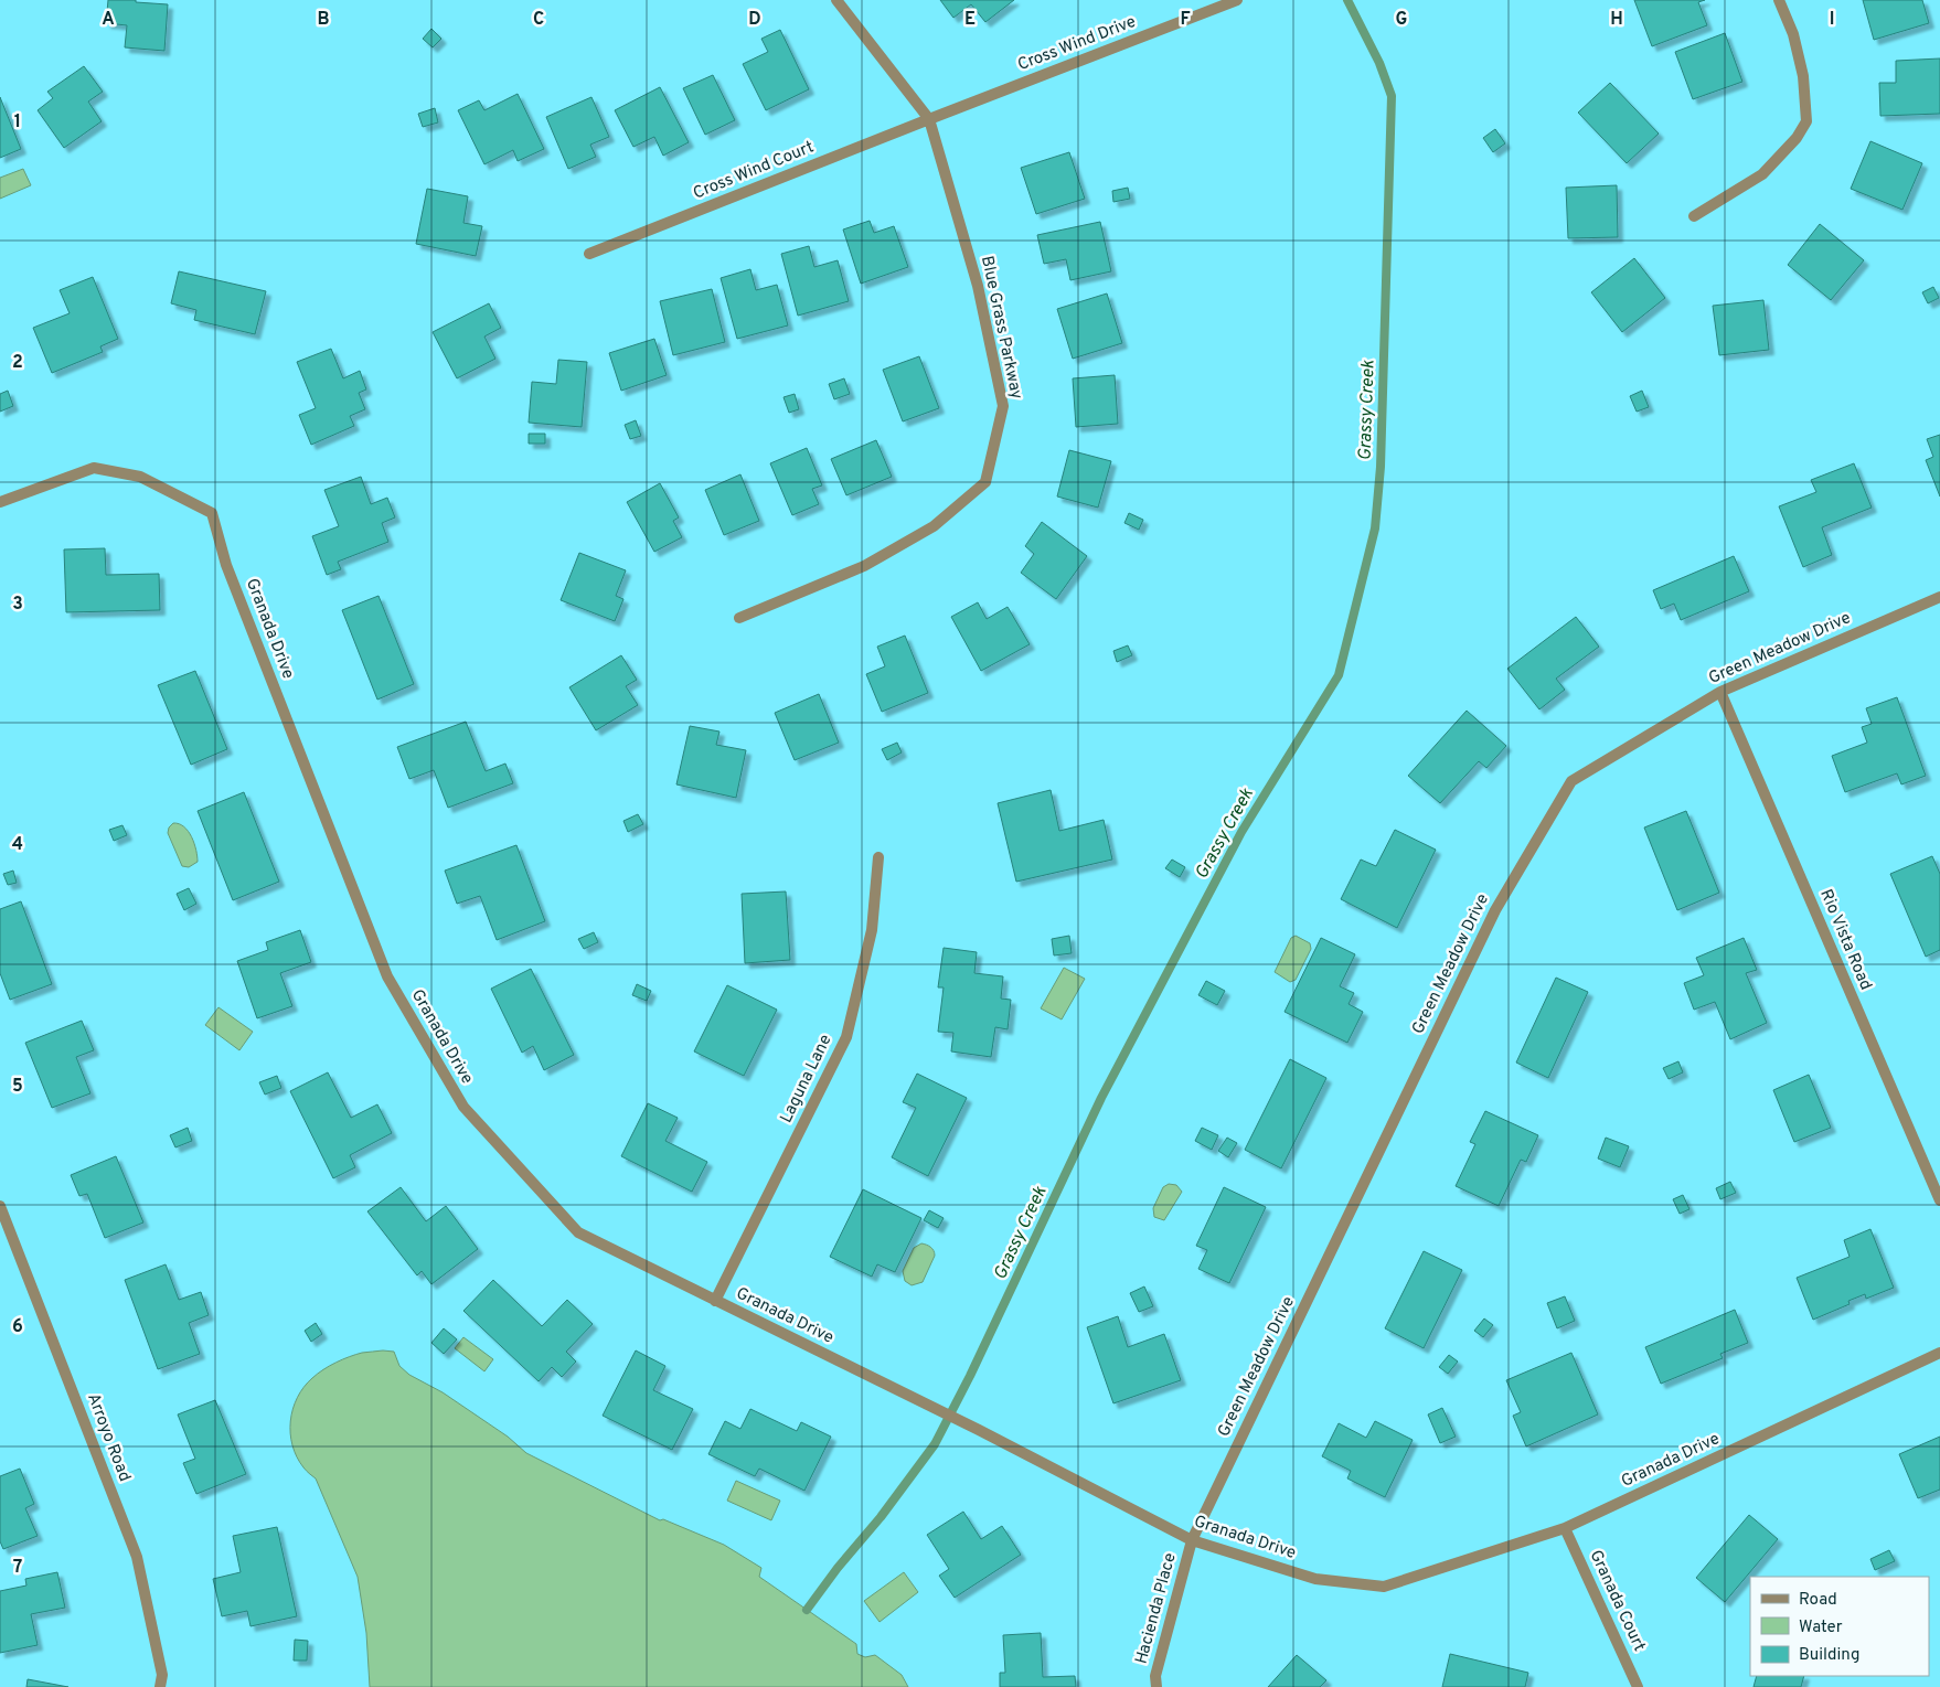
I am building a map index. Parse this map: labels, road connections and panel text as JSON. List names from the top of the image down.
{
  "streets": {
    "street": [
      "Cross Wind Drive",
      "Cross Wind Court",
      "Blue Grass Parkway",
      "Granada Drive",
      "Green Meadow Drive",
      "Rio Vista Road",
      "Laguna Lane",
      "Arroyo Road",
      "Granada Court",
      "Hacienda Place"
    ]
  },
  "crossings": [
    ["Cross Wind Drive", "Cross Wind Court"],
    ["Cross Wind Drive", "Blue Grass Parkway"],
    ["Cross Wind Court", "Blue Grass Parkway"],
    ["Granada Drive", "Green Meadow Drive"],
    ["Granada Drive", "Laguna Lane"],
    ["Granada Drive", "Granada Court"],
    ["Granada Drive", "Hacienda Place"],
    ["Green Meadow Drive", "Rio Vista Road"],
    ["Green Meadow Drive", "Hacienda Place"]
  ],
  "water": ["Grassy Creek"],
  "legend": ["Road", "Water", "Building"],
  "grid": {
    "columns": [
      "A",
      "B",
      "C",
      "D",
      "E",
      "F",
      "G",
      "H",
      "I"
    ],
    "rows": [
      "1",
      "2",
      "3",
      "4",
      "5",
      "6",
      "7"
    ]
  }
}
